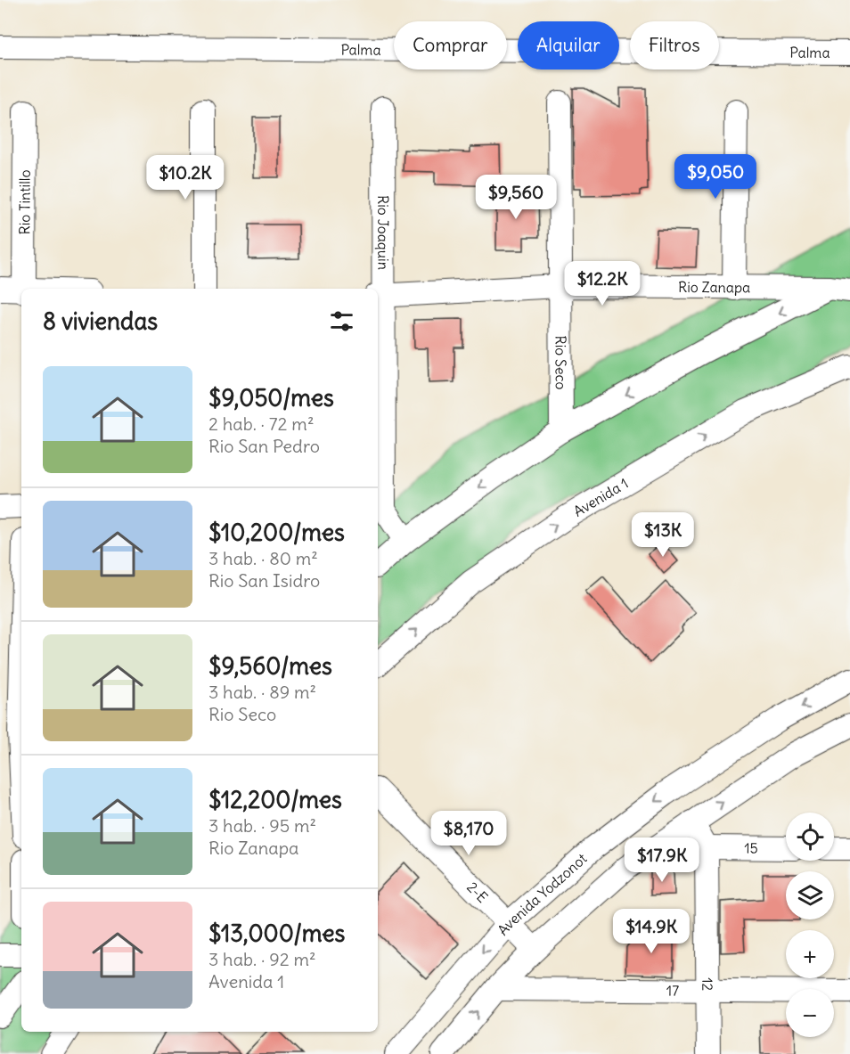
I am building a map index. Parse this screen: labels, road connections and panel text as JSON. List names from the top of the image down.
{
  "streets": {
    "street": [
      "Palma",
      "Rio Tintillo",
      "Rio Joaquin",
      "Rio Zanapa",
      "Rio Seco",
      "Avenida 1",
      "15",
      "2-E",
      "Avenida Yodzonot",
      "12",
      "17"
    ]
  },
  "crossings": [
    ["Rio Joaquin", "Rio Zanapa"],
    ["Rio Zanapa", "Rio Seco"],
    ["15", "12"],
    ["2-E", "Avenida Yodzonot"],
    ["12", "17"]
  ],
  "page": {
    "chip": ["Comprar", "Alquilar", "Filtros"],
    "price": [
      "$9,050",
      "$10.2K",
      "$9,560",
      "$12.2K",
      "$13K",
      "$8,170",
      "$17.9K",
      "$14.9K"
    ],
    "heading": "8 viviendas",
    "list": [
      {
        "name": "$9,050/mes",
        "note": "2 hab. · 72 m² · Rio San Pedro"
      },
      {
        "name": "$10,200/mes",
        "note": "3 hab. · 80 m² · Rio San Isidro"
      },
      {
        "name": "$9,560/mes",
        "note": "3 hab. · 89 m² · Rio Seco"
      },
      {
        "name": "$12,200/mes",
        "note": "3 hab. · 95 m² · Rio Zanapa"
      },
      {
        "name": "$13,000/mes",
        "note": "3 hab. · 92 m² · Avenida 1"
      }
    ],
    "map_buttons": ["+", "−"]
  }
}
